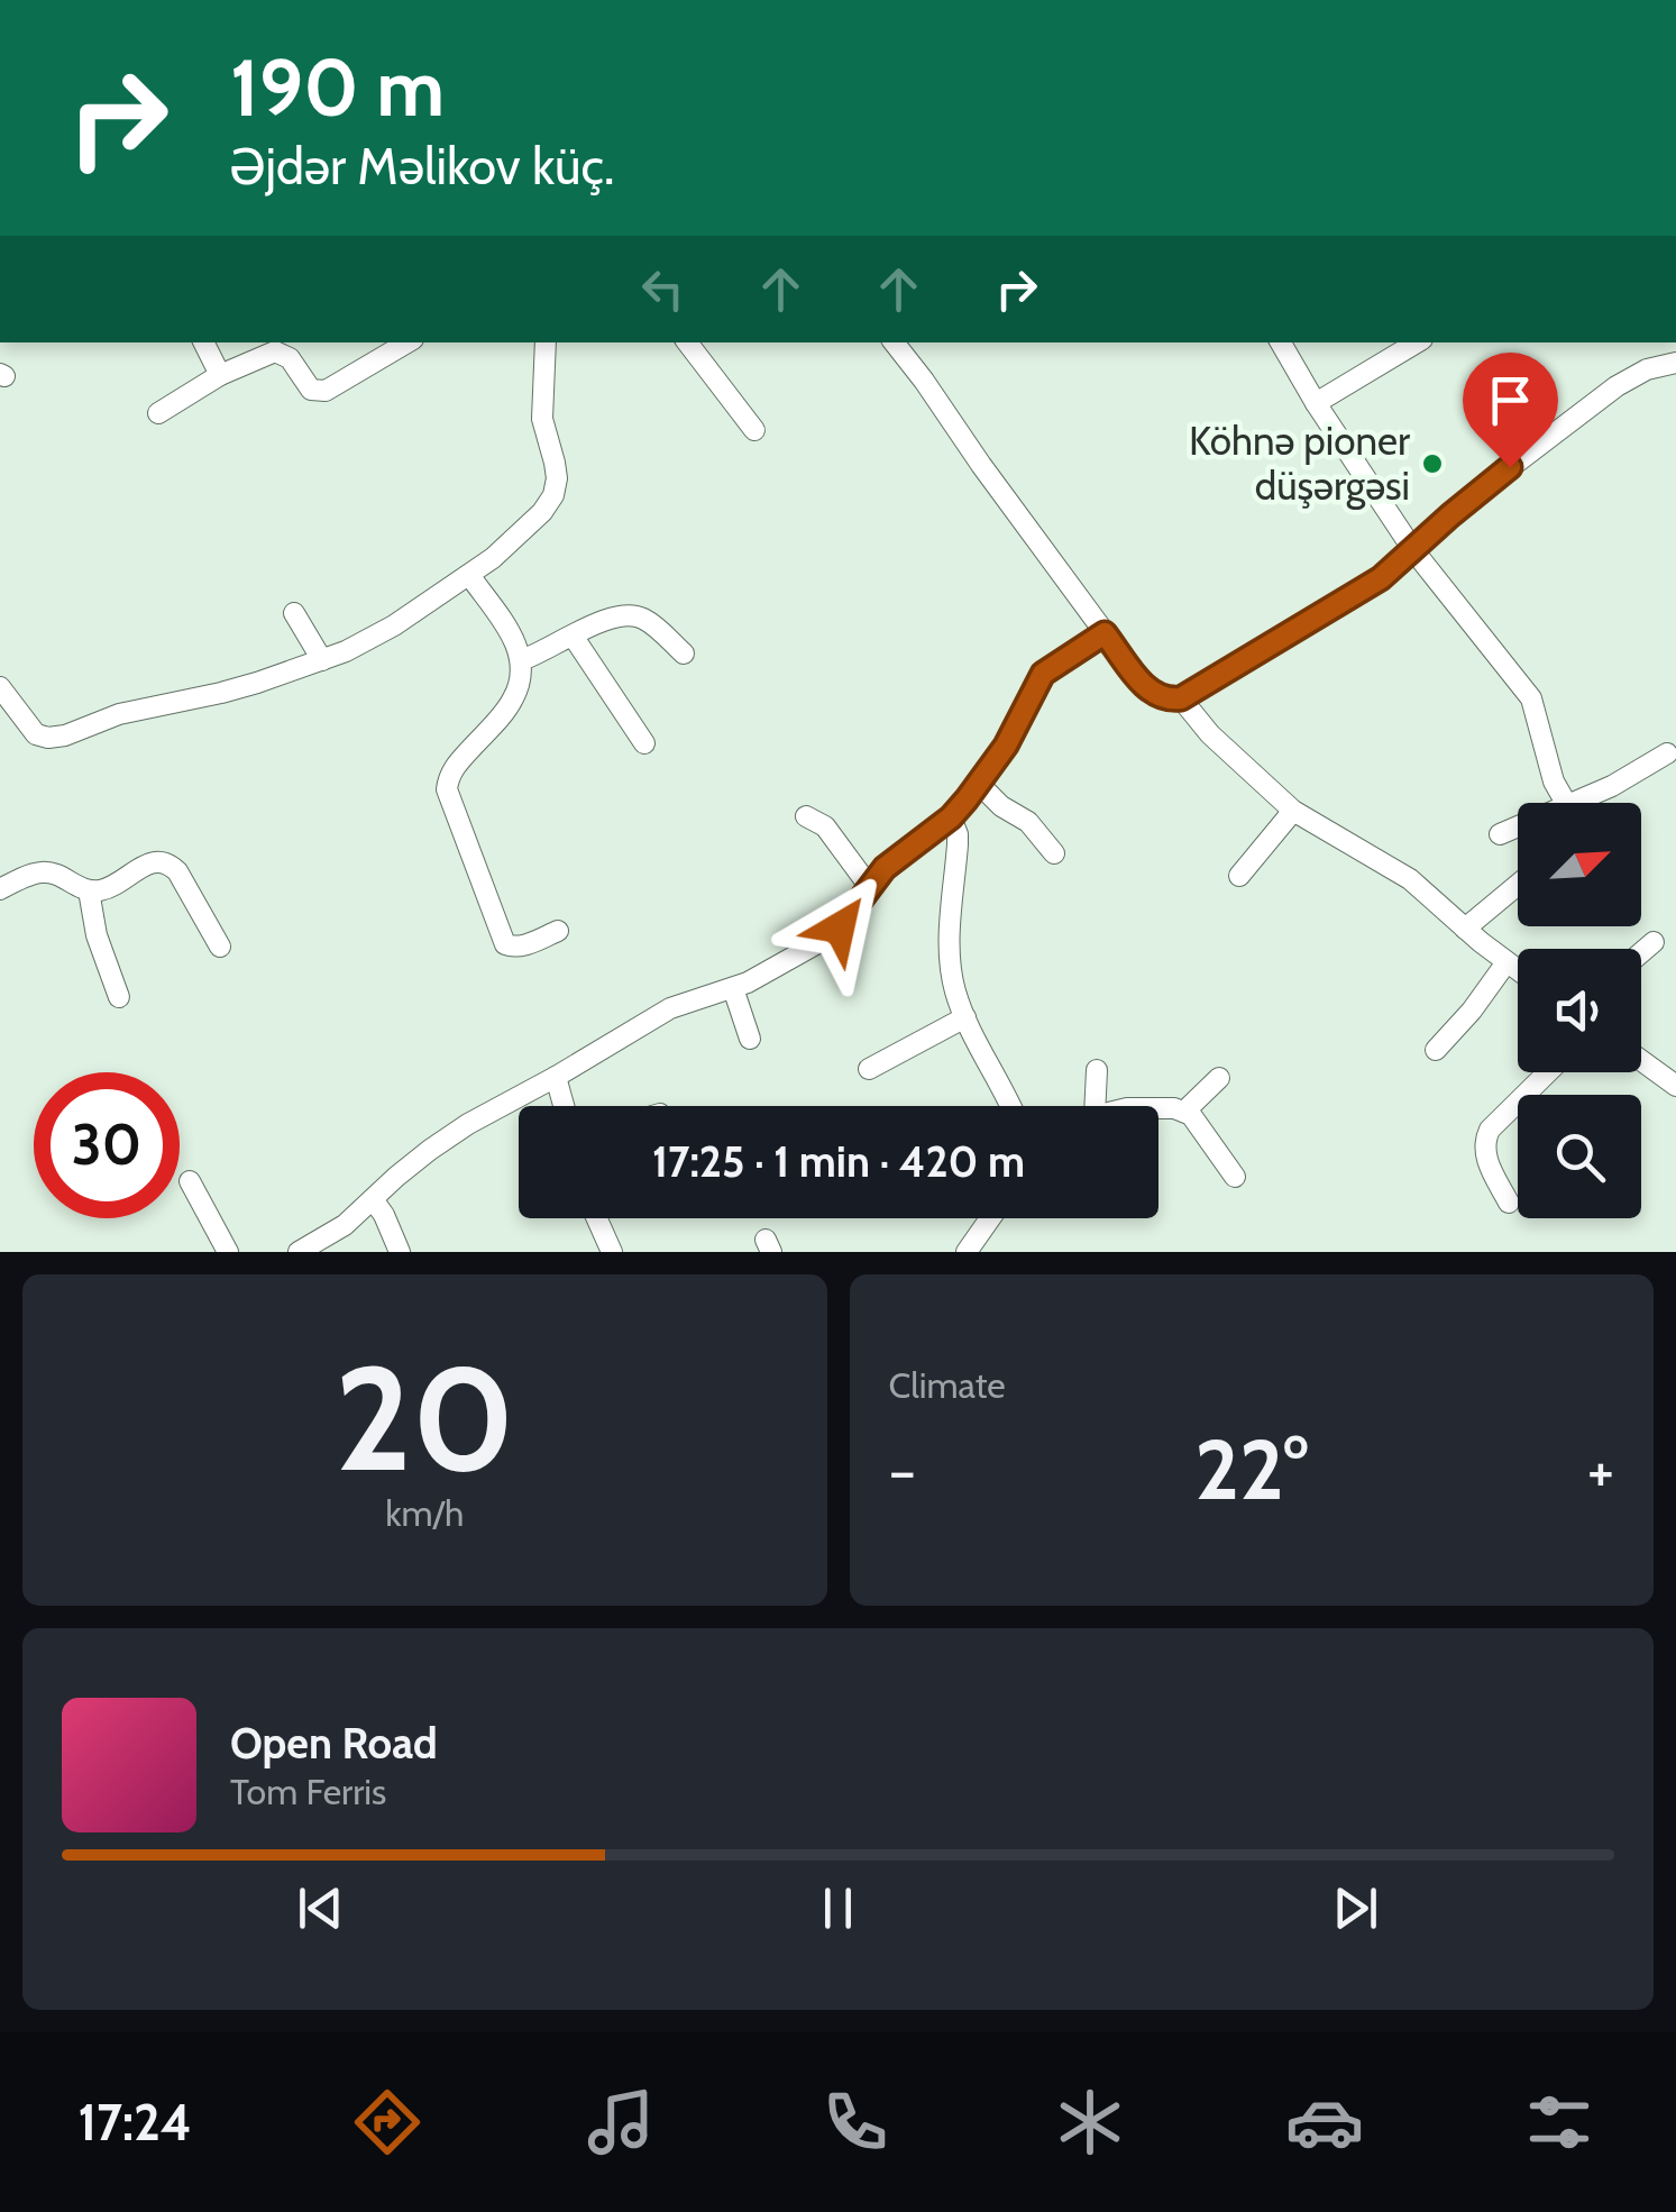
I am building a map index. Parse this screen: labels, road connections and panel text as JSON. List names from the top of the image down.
{
  "places": ["Köhnə pioner düşərgəsi"],
  "north": "top right",
  "page": {
    "turn": ["190 m", "Əjdər Məlikov küç."],
    "limit": "30",
    "trip": "17:25 · 1 min · 420 m",
    "tile": [
      ["20", "km/h"],
      "Climate"
    ],
    "heat": ["−", "22°", "+"],
    "song": ["Open Road", "Tom Ferris"],
    "tabs": "17:24"
  }
}
